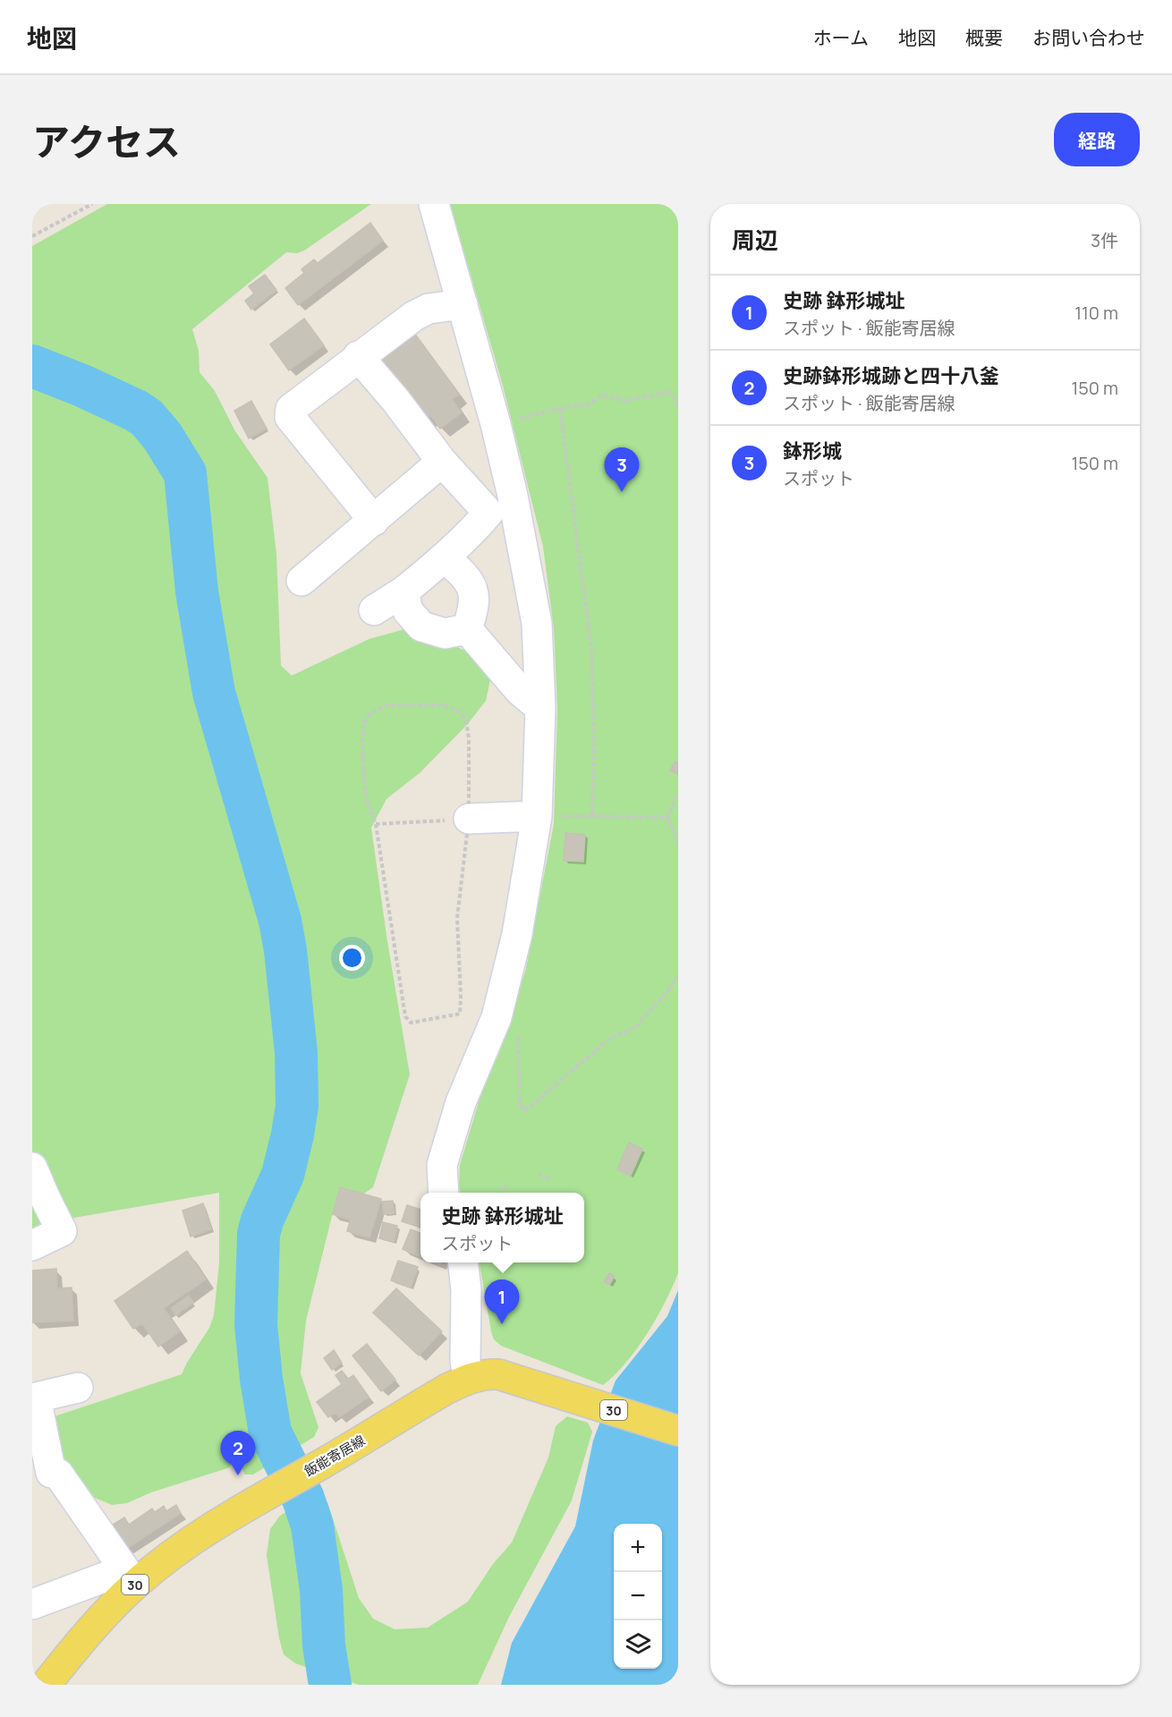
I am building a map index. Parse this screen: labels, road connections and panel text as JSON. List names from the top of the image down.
{
  "streets": {
    "main road": ["30", "飯能寄居線"]
  },
  "page": {
    "header": "地図",
    "nav": [
      "ホーム",
      "地図",
      "概要",
      "お問い合わせ"
    ],
    "title": "アクセス",
    "buttons": "経路",
    "heading": ["周辺", "3件"],
    "list": [
      {
        "mark": "1",
        "name": "史跡 鉢形城址",
        "note": "スポット · 飯能寄居線",
        "value": "110 m"
      },
      {
        "mark": "2",
        "name": "史跡鉢形城跡と四十八釜",
        "note": "スポット · 飯能寄居線",
        "value": "150 m"
      },
      {
        "mark": "3",
        "name": "鉢形城",
        "note": "スポット",
        "value": "150 m"
      }
    ],
    "pins": ["3", "1", "2"],
    "popup": ["史跡 鉢形城址", "スポット"],
    "map_buttons": ["+", "−"]
  }
}
